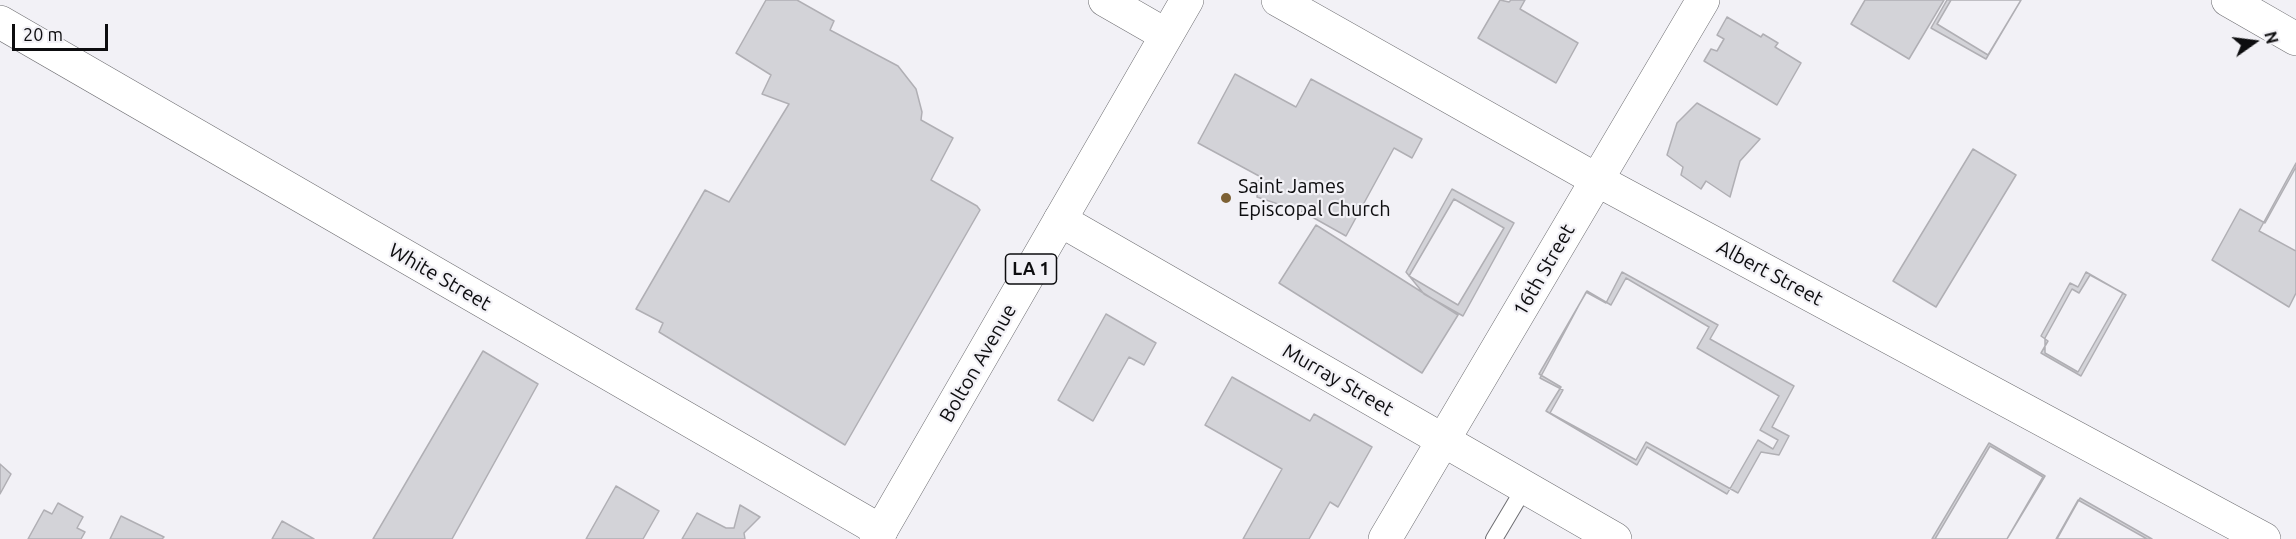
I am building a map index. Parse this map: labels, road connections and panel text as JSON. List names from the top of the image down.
{
  "streets": {
    "street": [
      "LA 1",
      "16th Street",
      "Albert Street",
      "White Street",
      "Bolton Avenue",
      "Murray Street"
    ]
  },
  "crossings": [
    ["16th Street", "Albert Street"],
    ["16th Street", "Murray Street"],
    ["White Street", "Bolton Avenue"],
    ["Bolton Avenue", "Murray Street"]
  ],
  "places": ["Saint James Episcopal Church"],
  "scale_bar": "20 m",
  "north": "right"
}
